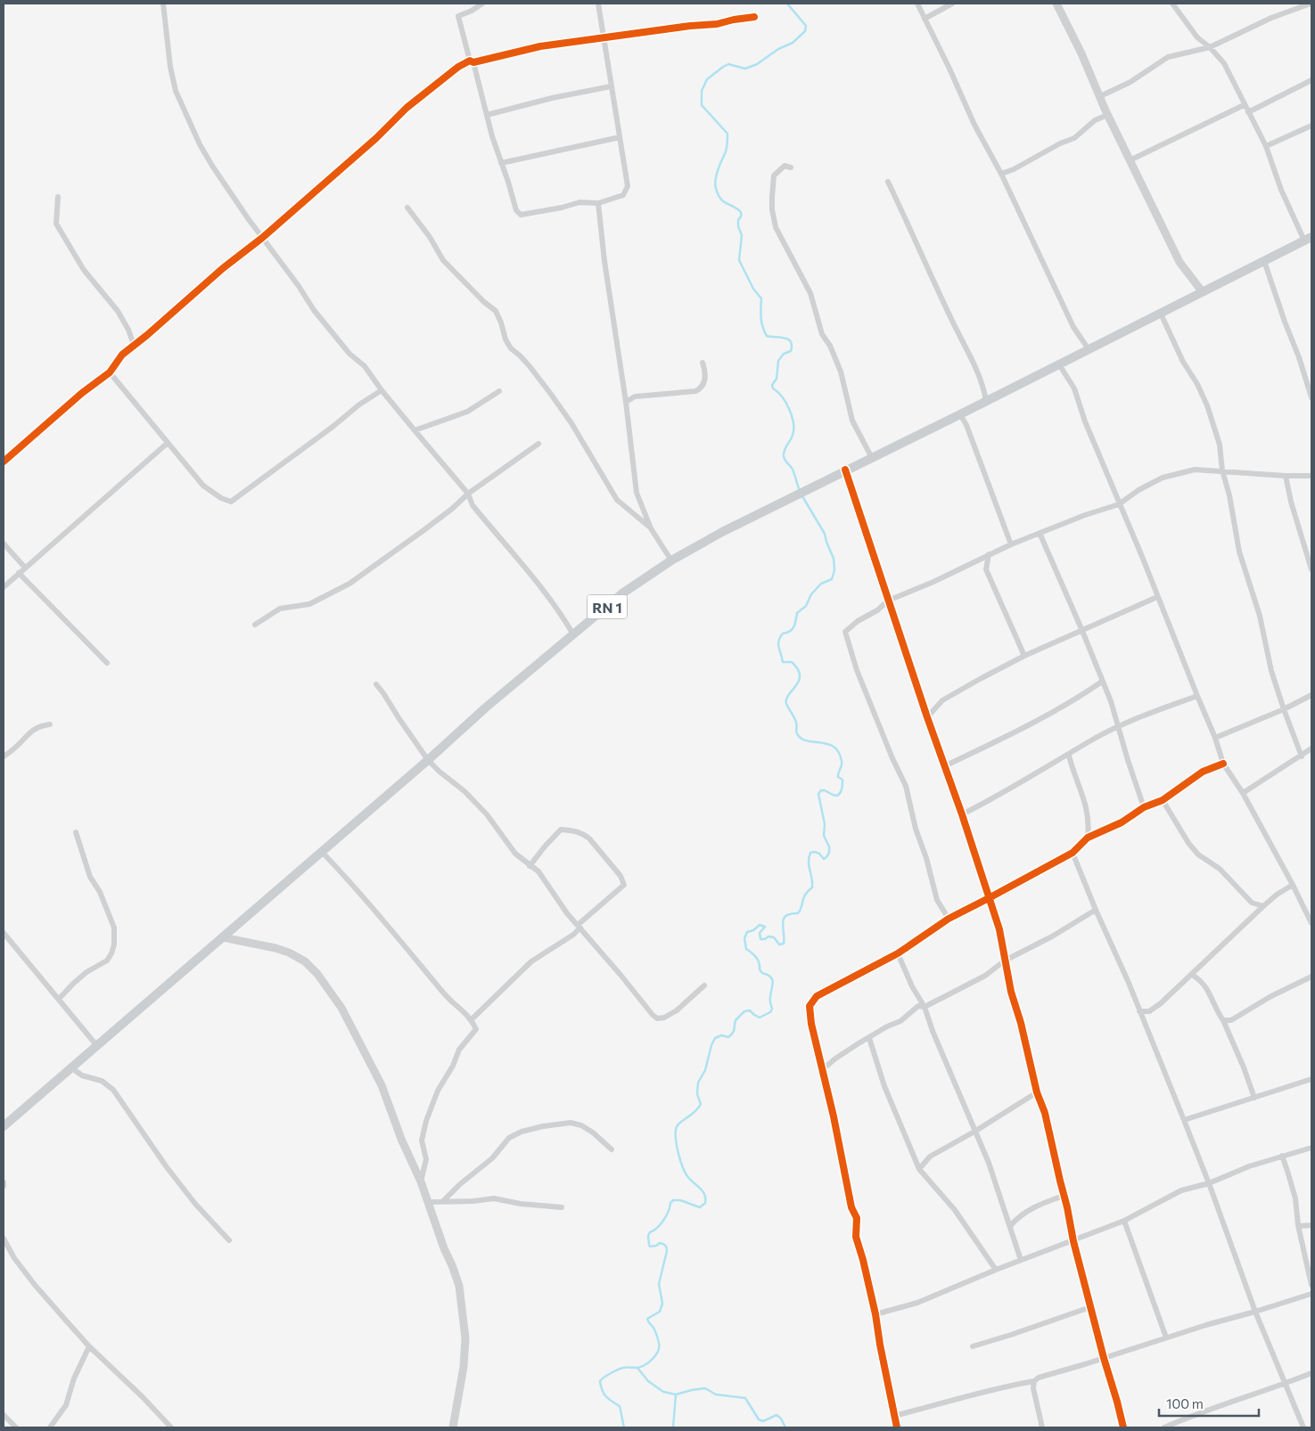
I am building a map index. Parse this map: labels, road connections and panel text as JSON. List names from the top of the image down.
{
  "streets": {
    "main road": ["RN 1"]
  },
  "scale_bar": "100 m"
}
